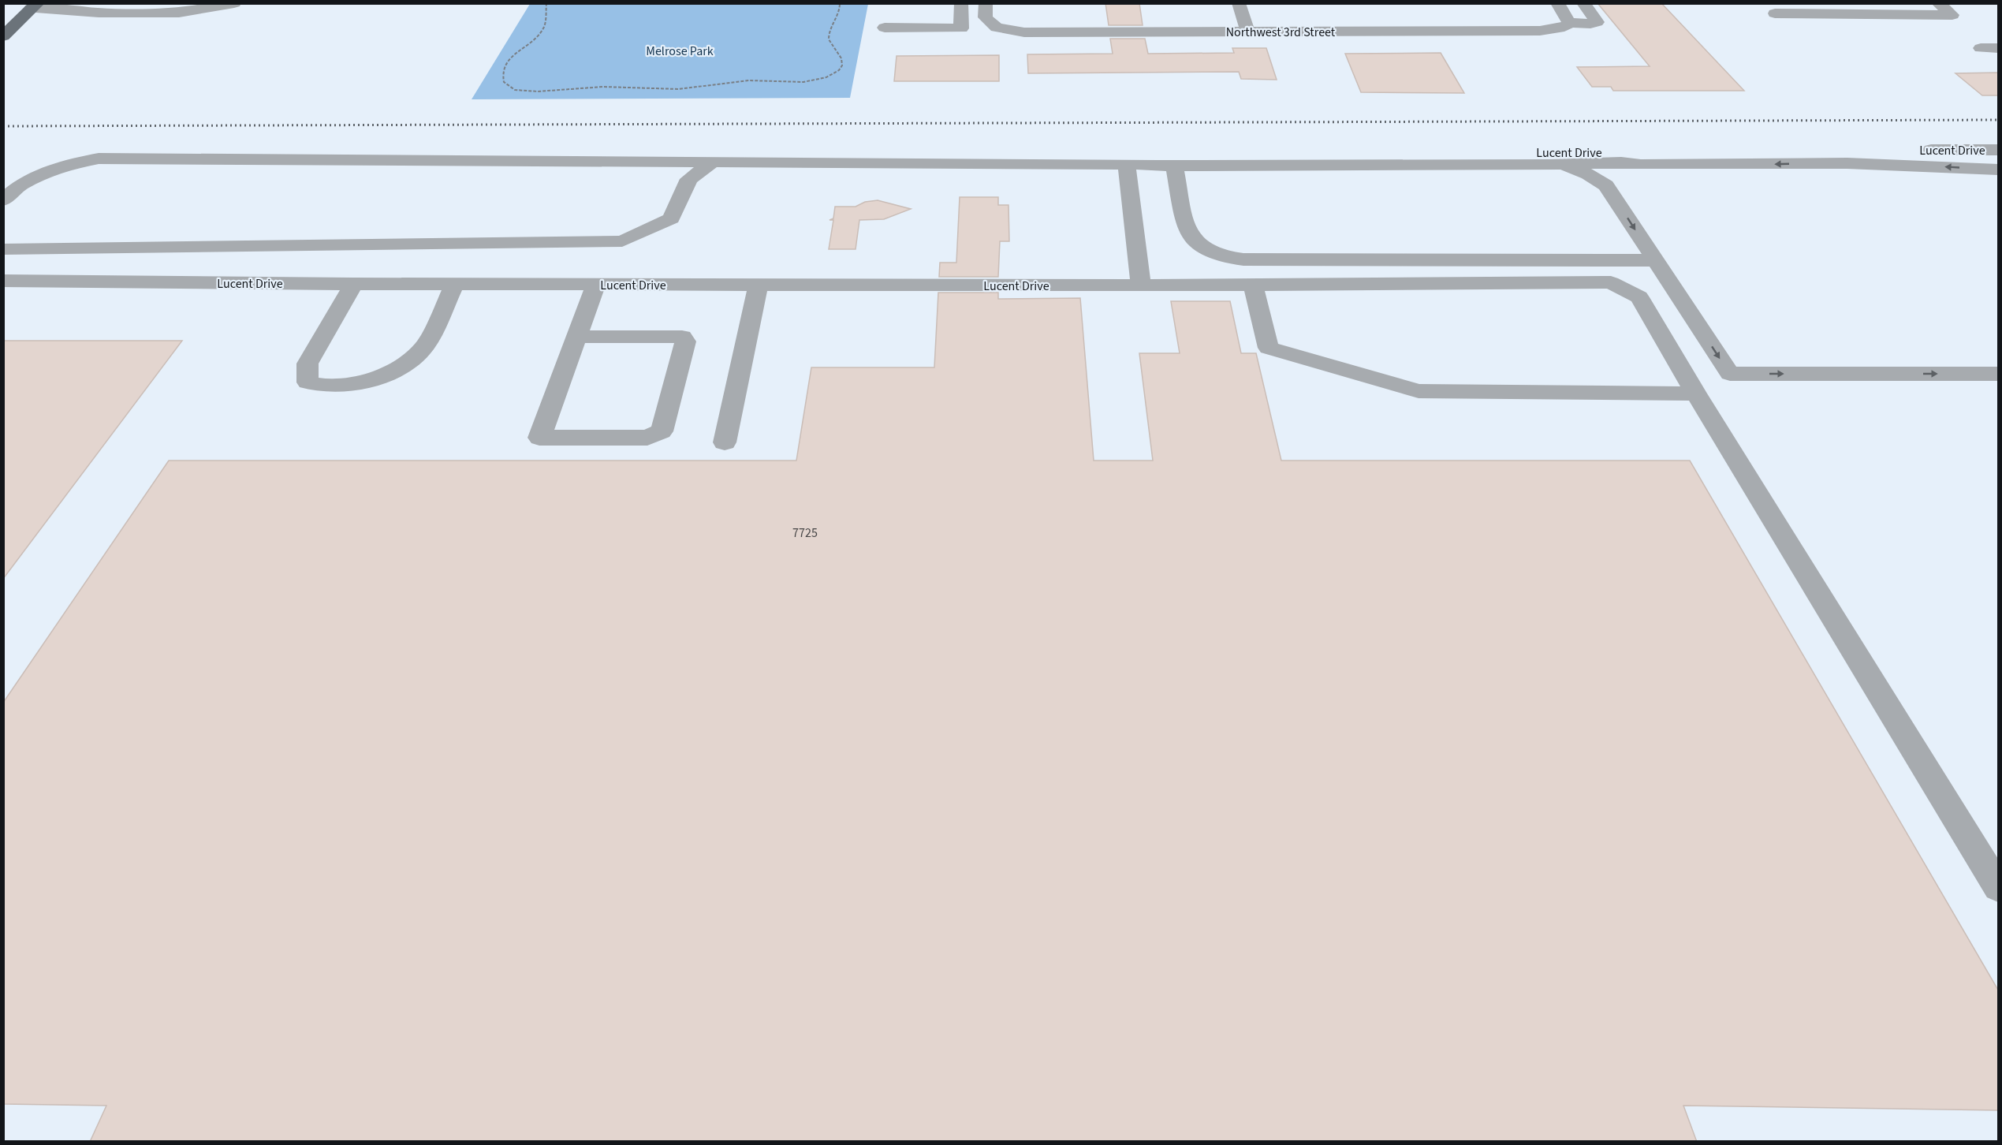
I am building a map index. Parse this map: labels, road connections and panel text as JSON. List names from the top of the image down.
{
  "streets": {
    "street": ["Northwest 3rd Street", "Lucent Drive"]
  },
  "parks": ["Melrose Park"],
  "house_numbers": ["7725"]
}
